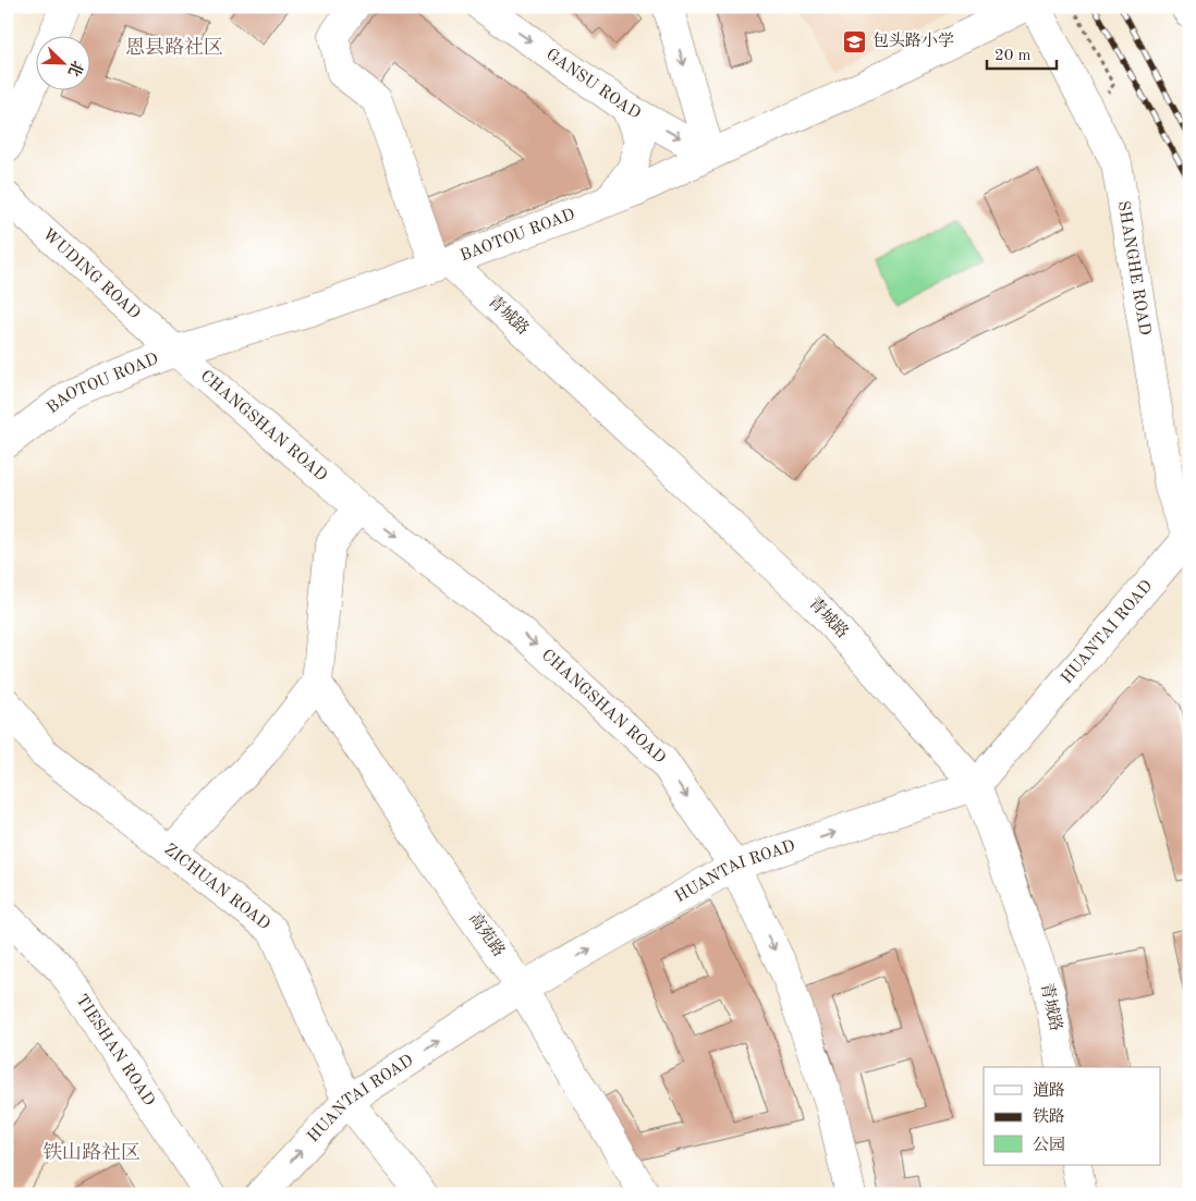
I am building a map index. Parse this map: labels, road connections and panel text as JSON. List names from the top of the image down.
{
  "streets": {
    "street": [
      "GANSU ROAD",
      "BAOTOU ROAD",
      "SHANGHE ROAD",
      "WUDING ROAD",
      "青城路",
      "CHANGSHAN ROAD",
      "HUANTAI ROAD",
      "ZICHUAN ROAD",
      "高苑路",
      "TIESHAN ROAD"
    ]
  },
  "crossings": [
    ["GANSU ROAD", "BAOTOU ROAD"],
    ["BAOTOU ROAD", "WUDING ROAD"],
    ["BAOTOU ROAD", "青城路"],
    ["BAOTOU ROAD", "CHANGSHAN ROAD"],
    ["SHANGHE ROAD", "HUANTAI ROAD"],
    ["WUDING ROAD", "CHANGSHAN ROAD"],
    ["青城路", "HUANTAI ROAD"],
    ["CHANGSHAN ROAD", "HUANTAI ROAD"],
    ["HUANTAI ROAD", "ZICHUAN ROAD"],
    ["HUANTAI ROAD", "高苑路"]
  ],
  "one_way": ["GANSU ROAD", "CHANGSHAN ROAD", "HUANTAI ROAD"],
  "districts": ["恩县路社区", "铁山路社区"],
  "places": {
    "school or university": ["包头路小学"]
  },
  "legend": ["道路", "铁路", "公园"],
  "scale_bar": "20 m",
  "north": "bottom right"
}
